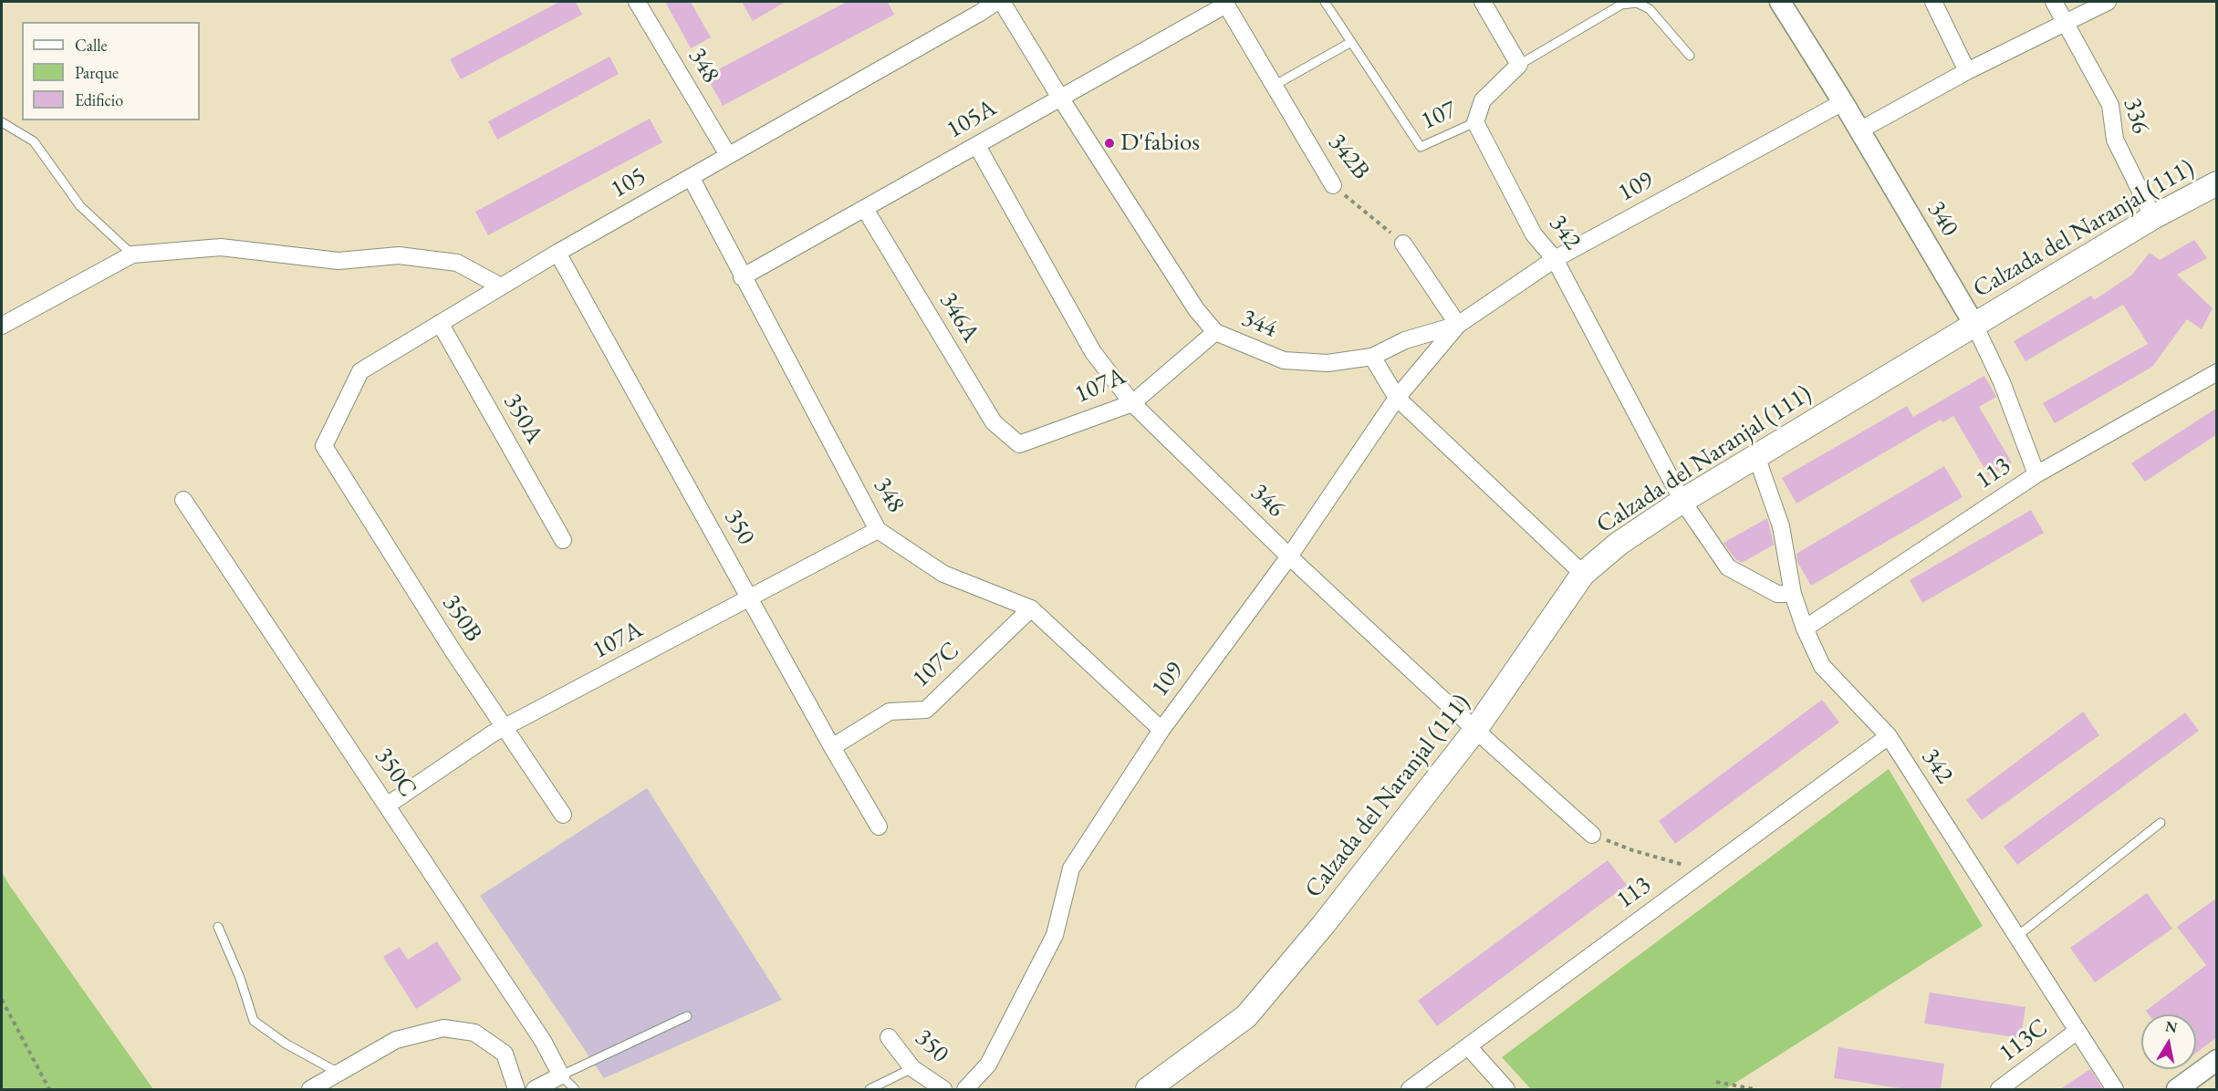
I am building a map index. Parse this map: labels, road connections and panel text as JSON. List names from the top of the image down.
{
  "streets": {
    "main road": ["Calzada del Naranjal (111)"],
    "street": [
      "348",
      "336",
      "105A",
      "342B",
      "105",
      "109",
      "340",
      "342",
      "346A",
      "344",
      "107A",
      "350A",
      "113",
      "346",
      "350",
      "350B",
      "107C",
      "350C",
      "113C"
    ],
    "lane": ["107"]
  },
  "crossings": [
    ["348", "105A"],
    ["348", "105"],
    ["348", "109"],
    ["348", "107A"],
    ["348", "107C"],
    ["107", "342"],
    ["336", "Calzada del Naranjal (111)"],
    ["105A", "342B"],
    ["105A", "346A"],
    ["105A", "344"],
    ["105A", "346"],
    ["105", "350A"],
    ["105", "350"],
    ["105", "350B"],
    ["109", "340"],
    ["109", "342"],
    ["109", "344"],
    ["109", "346"],
    ["340", "Calzada del Naranjal (111)"],
    ["340", "113"],
    ["Calzada del Naranjal (111)", "342"],
    ["Calzada del Naranjal (111)", "346"],
    ["342", "113"],
    ["342", "113C"],
    ["346A", "107A"],
    ["344", "107A"],
    ["107A", "346"],
    ["107A", "350"],
    ["107A", "350B"],
    ["107A", "350C"],
    ["350", "107C"]
  ],
  "places": ["D'fabios"],
  "legend": ["Calle", "Parque", "Edificio"],
  "north": "top"
}
